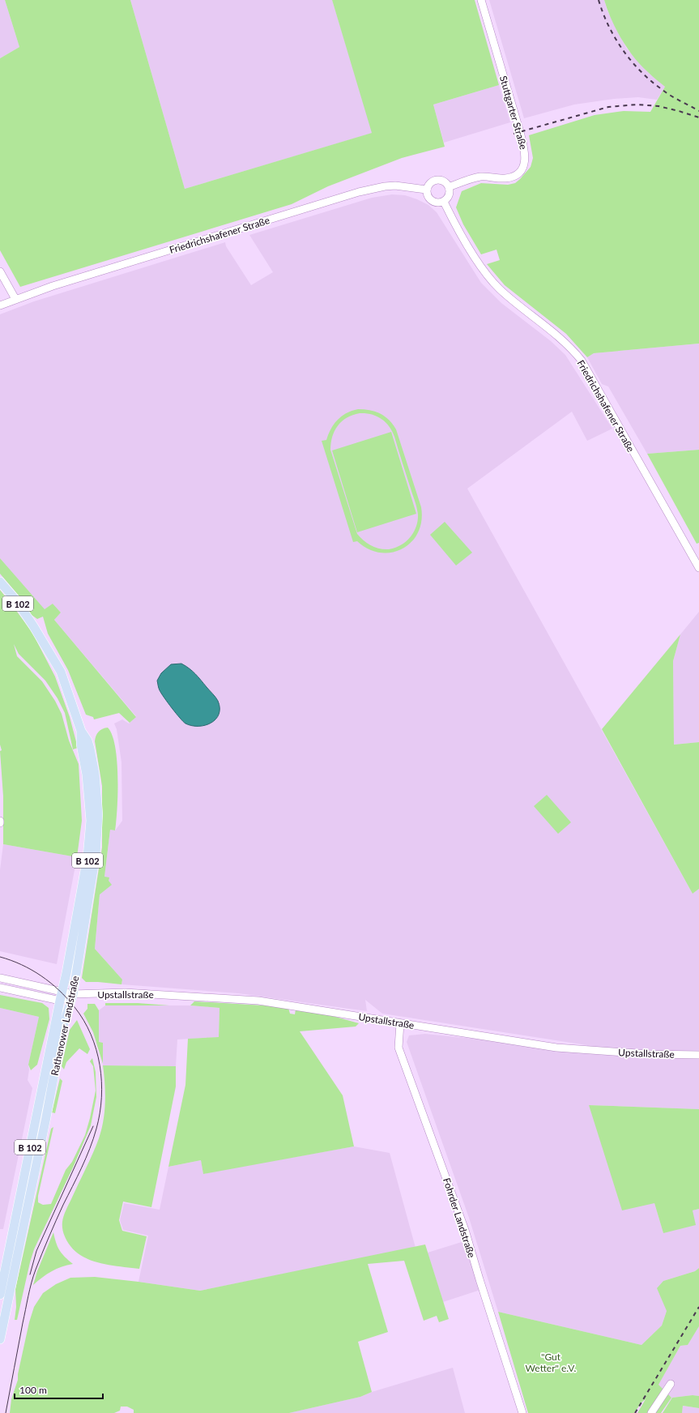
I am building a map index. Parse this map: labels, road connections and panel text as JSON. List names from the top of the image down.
{
  "streets": {
    "main road": ["B 102", "Rathenower Landstraße"],
    "street": [
      "Stuttgarter Straße",
      "Friedrichshafener Straße",
      "Upstallstraße",
      "Fohrder Landstraße"
    ]
  },
  "crossings": [
    ["Stuttgarter Straße", "Friedrichshafener Straße"],
    ["Upstallstraße", "Rathenower Landstraße"],
    ["Upstallstraße", "Fohrder Landstraße"]
  ],
  "parks": ["\"Gut Wetter\" e.V."],
  "scale_bar": "100 m"
}
